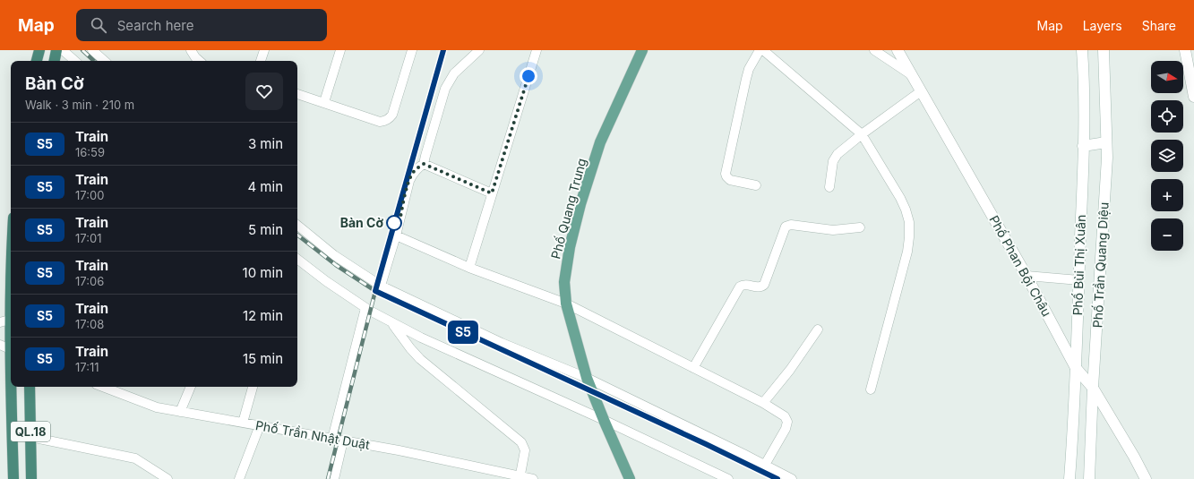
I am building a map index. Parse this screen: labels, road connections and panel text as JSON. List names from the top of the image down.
{
  "streets": {
    "highway": ["QL.18"],
    "main road": [
      "Phố Quang Trung",
      "Phố Bùi Thị Xuân",
      "Phố Trần Quang Diệu",
      "Phố Phan Bội Châu"
    ],
    "street": ["Phố Trần Nhật Duật"]
  },
  "crossings": [
    ["Phố Bùi Thị Xuân", "Phố Phan Bội Châu"],
    ["Phố Trần Quang Diệu", "Phố Phan Bội Châu"]
  ],
  "places": ["Bàn Cờ"],
  "north": "right",
  "page": {
    "header": "Map",
    "search": "Search here",
    "nav": ["Map", "Layers", "Share"],
    "on_map": "S5",
    "map_buttons": ["+", "−"],
    "heading": ["Bàn Cờ", "Walk · 3 min · 210 m"],
    "list": [
      {
        "mark": "S5",
        "name": "Train",
        "note": "16:59",
        "value": "3 min"
      },
      {
        "mark": "S5",
        "name": "Train",
        "note": "17:00",
        "value": "4 min"
      },
      {
        "mark": "S5",
        "name": "Train",
        "note": "17:01",
        "value": "5 min"
      },
      {
        "mark": "S5",
        "name": "Train",
        "note": "17:06",
        "value": "10 min"
      },
      {
        "mark": "S5",
        "name": "Train",
        "note": "17:08",
        "value": "12 min"
      },
      {
        "mark": "S5",
        "name": "Train",
        "note": "17:11",
        "value": "15 min"
      }
    ]
  }
}
